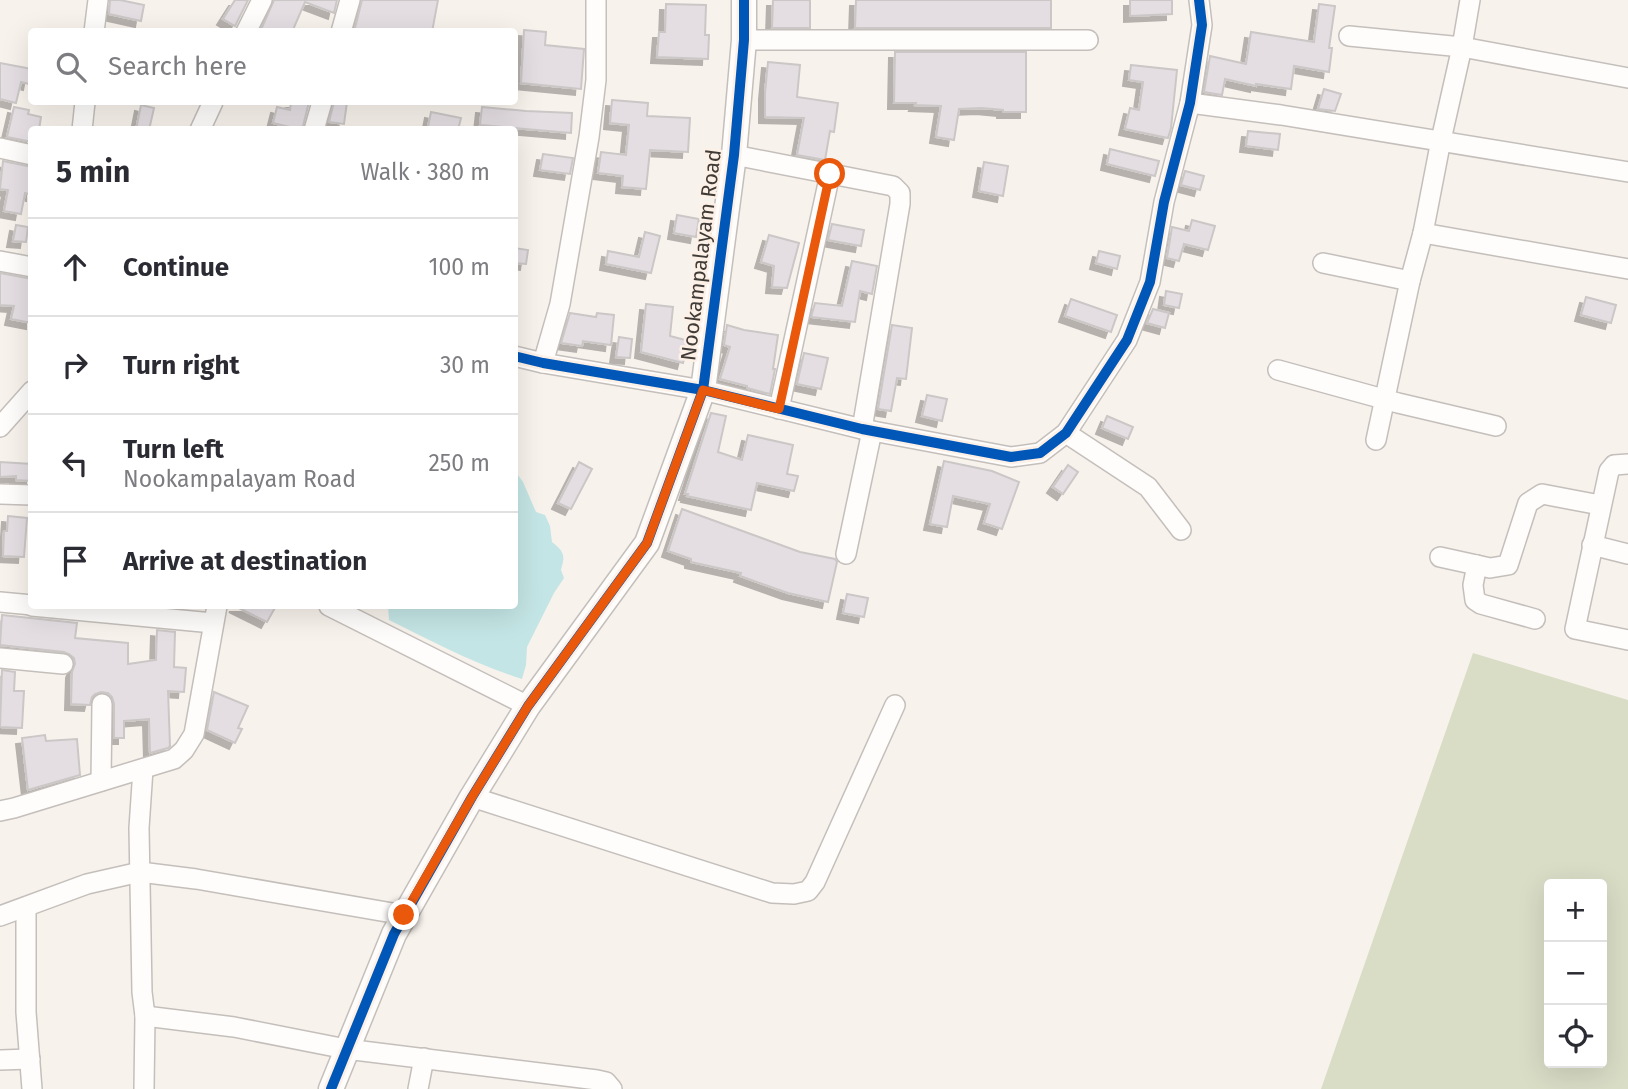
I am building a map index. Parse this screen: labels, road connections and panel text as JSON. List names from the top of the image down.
{
  "streets": {
    "street": ["Nookampalayam Road"]
  },
  "page": {
    "search": "Search here",
    "heading": ["5 min", "Walk · 380 m"],
    "list": [
      ["Continue", "100 m"],
      ["Turn right", "30 m"],
      ["Turn left", "Nookampalayam Road", "250 m"],
      "Arrive at destination"
    ],
    "map_buttons": ["+", "−"]
  }
}
